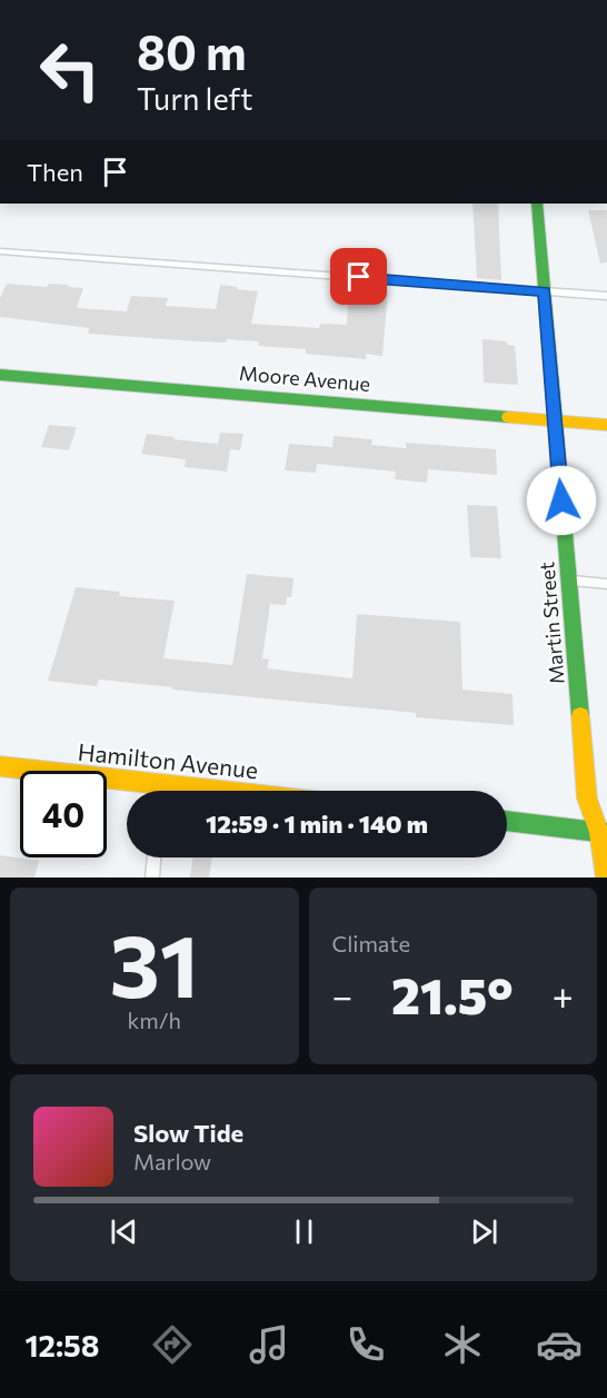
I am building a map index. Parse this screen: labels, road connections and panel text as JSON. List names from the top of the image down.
{
  "streets": {
    "street": ["Moore Avenue", "Martin Street", "Hamilton Avenue"]
  },
  "crossings": [
    ["Moore Avenue", "Martin Street"]
  ],
  "page": {
    "turn": ["80 m", "Turn left"],
    "then": "Then",
    "limit": "40",
    "trip": "12:59 · 1 min · 140 m",
    "tile": [
      ["31", "km/h"],
      "Climate"
    ],
    "heat": ["−", "21.5°", "+"],
    "song": ["Slow Tide", "Marlow"],
    "tabs": "12:58"
  }
}
